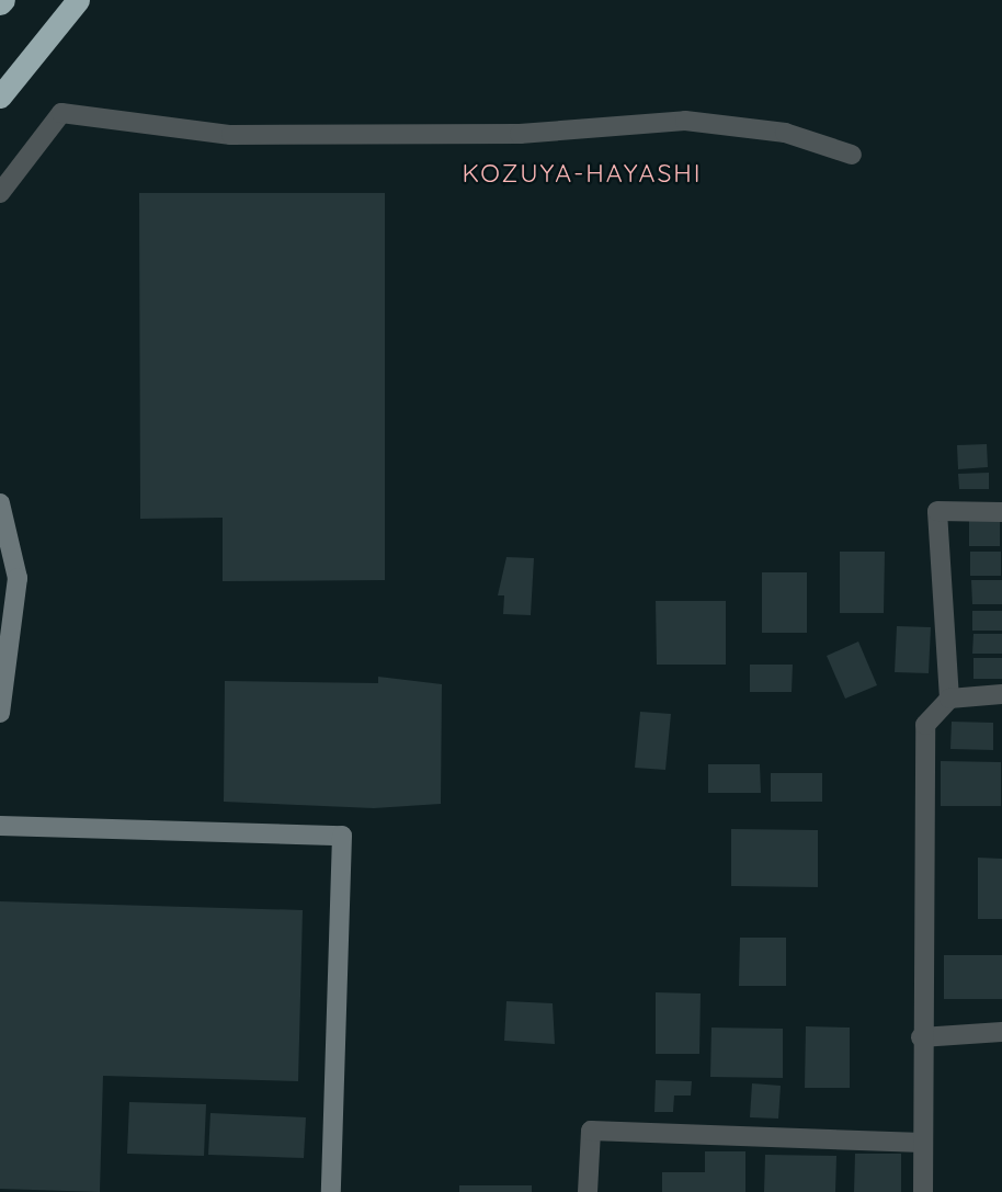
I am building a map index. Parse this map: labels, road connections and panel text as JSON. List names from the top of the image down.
{
  "districts": ["KOZUYA-HAYASHI"]
}
